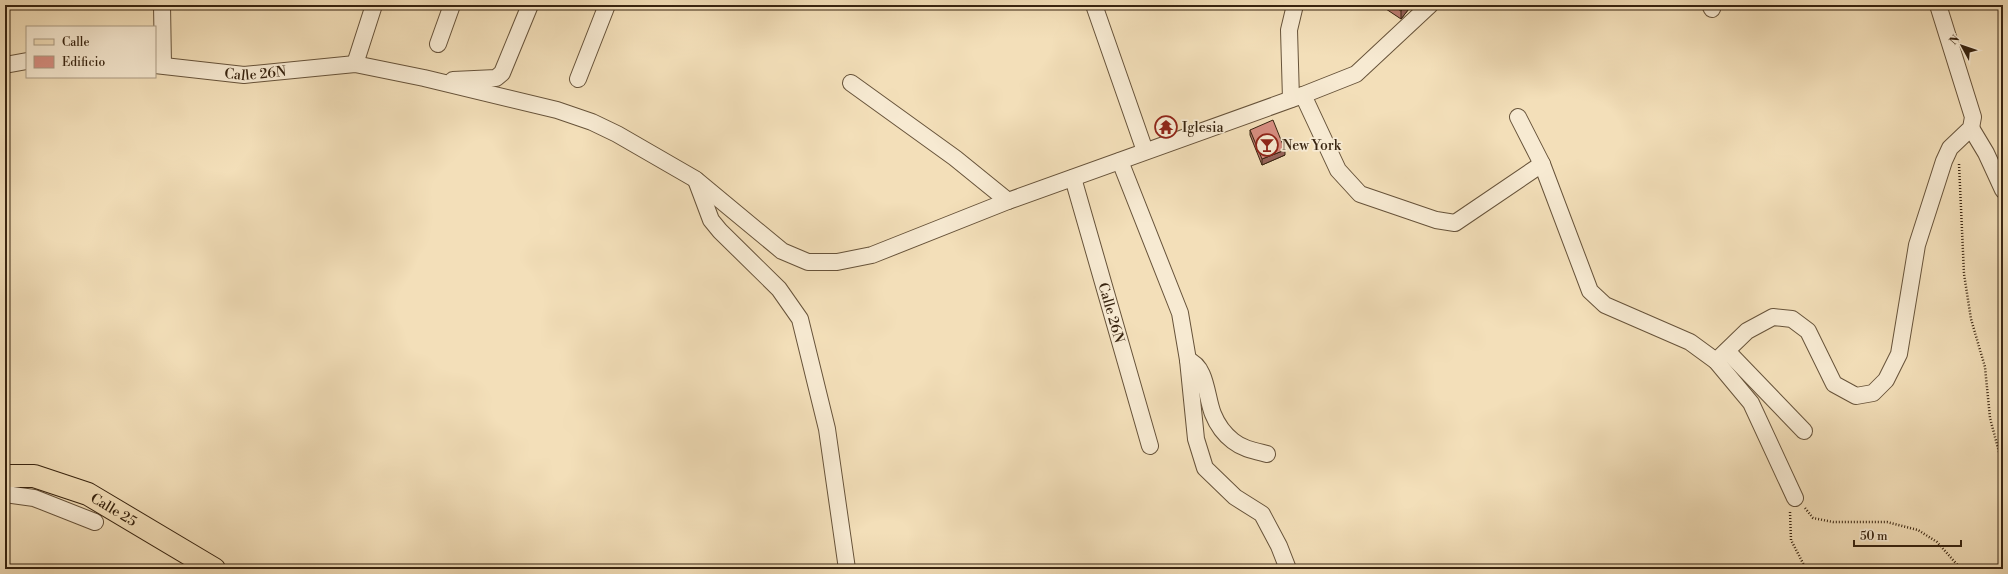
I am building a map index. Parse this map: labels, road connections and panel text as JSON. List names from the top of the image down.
{
  "streets": {
    "main road": ["Calle 25"],
    "street": ["Calle 26N"]
  },
  "places": {
    "temple": ["Iglesia"],
    "bar": ["New York"]
  },
  "legend": ["Calle", "Edificio"],
  "scale_bar": "50 m",
  "north": "top left"
}
